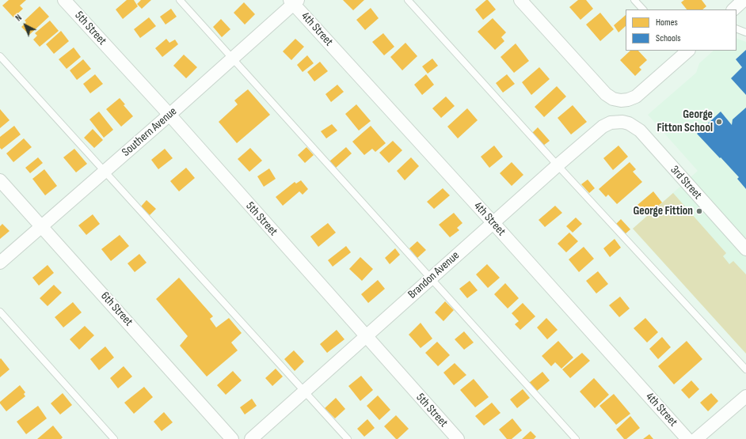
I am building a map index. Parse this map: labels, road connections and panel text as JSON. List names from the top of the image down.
{
  "streets": {
    "street": [
      "5th Street",
      "4th Street",
      "Southern Avenue",
      "3rd Street",
      "Brandon Avenue",
      "6th Street"
    ]
  },
  "crossings": [
    ["5th Street", "Southern Avenue"],
    ["5th Street", "Brandon Avenue"],
    ["4th Street", "Southern Avenue"],
    ["4th Street", "Brandon Avenue"],
    ["Southern Avenue", "6th Street"],
    ["3rd Street", "Brandon Avenue"]
  ],
  "places": ["George Fitton School", "George Fittion"],
  "legend": ["Homes", "Schools"],
  "north": "top left"
}
